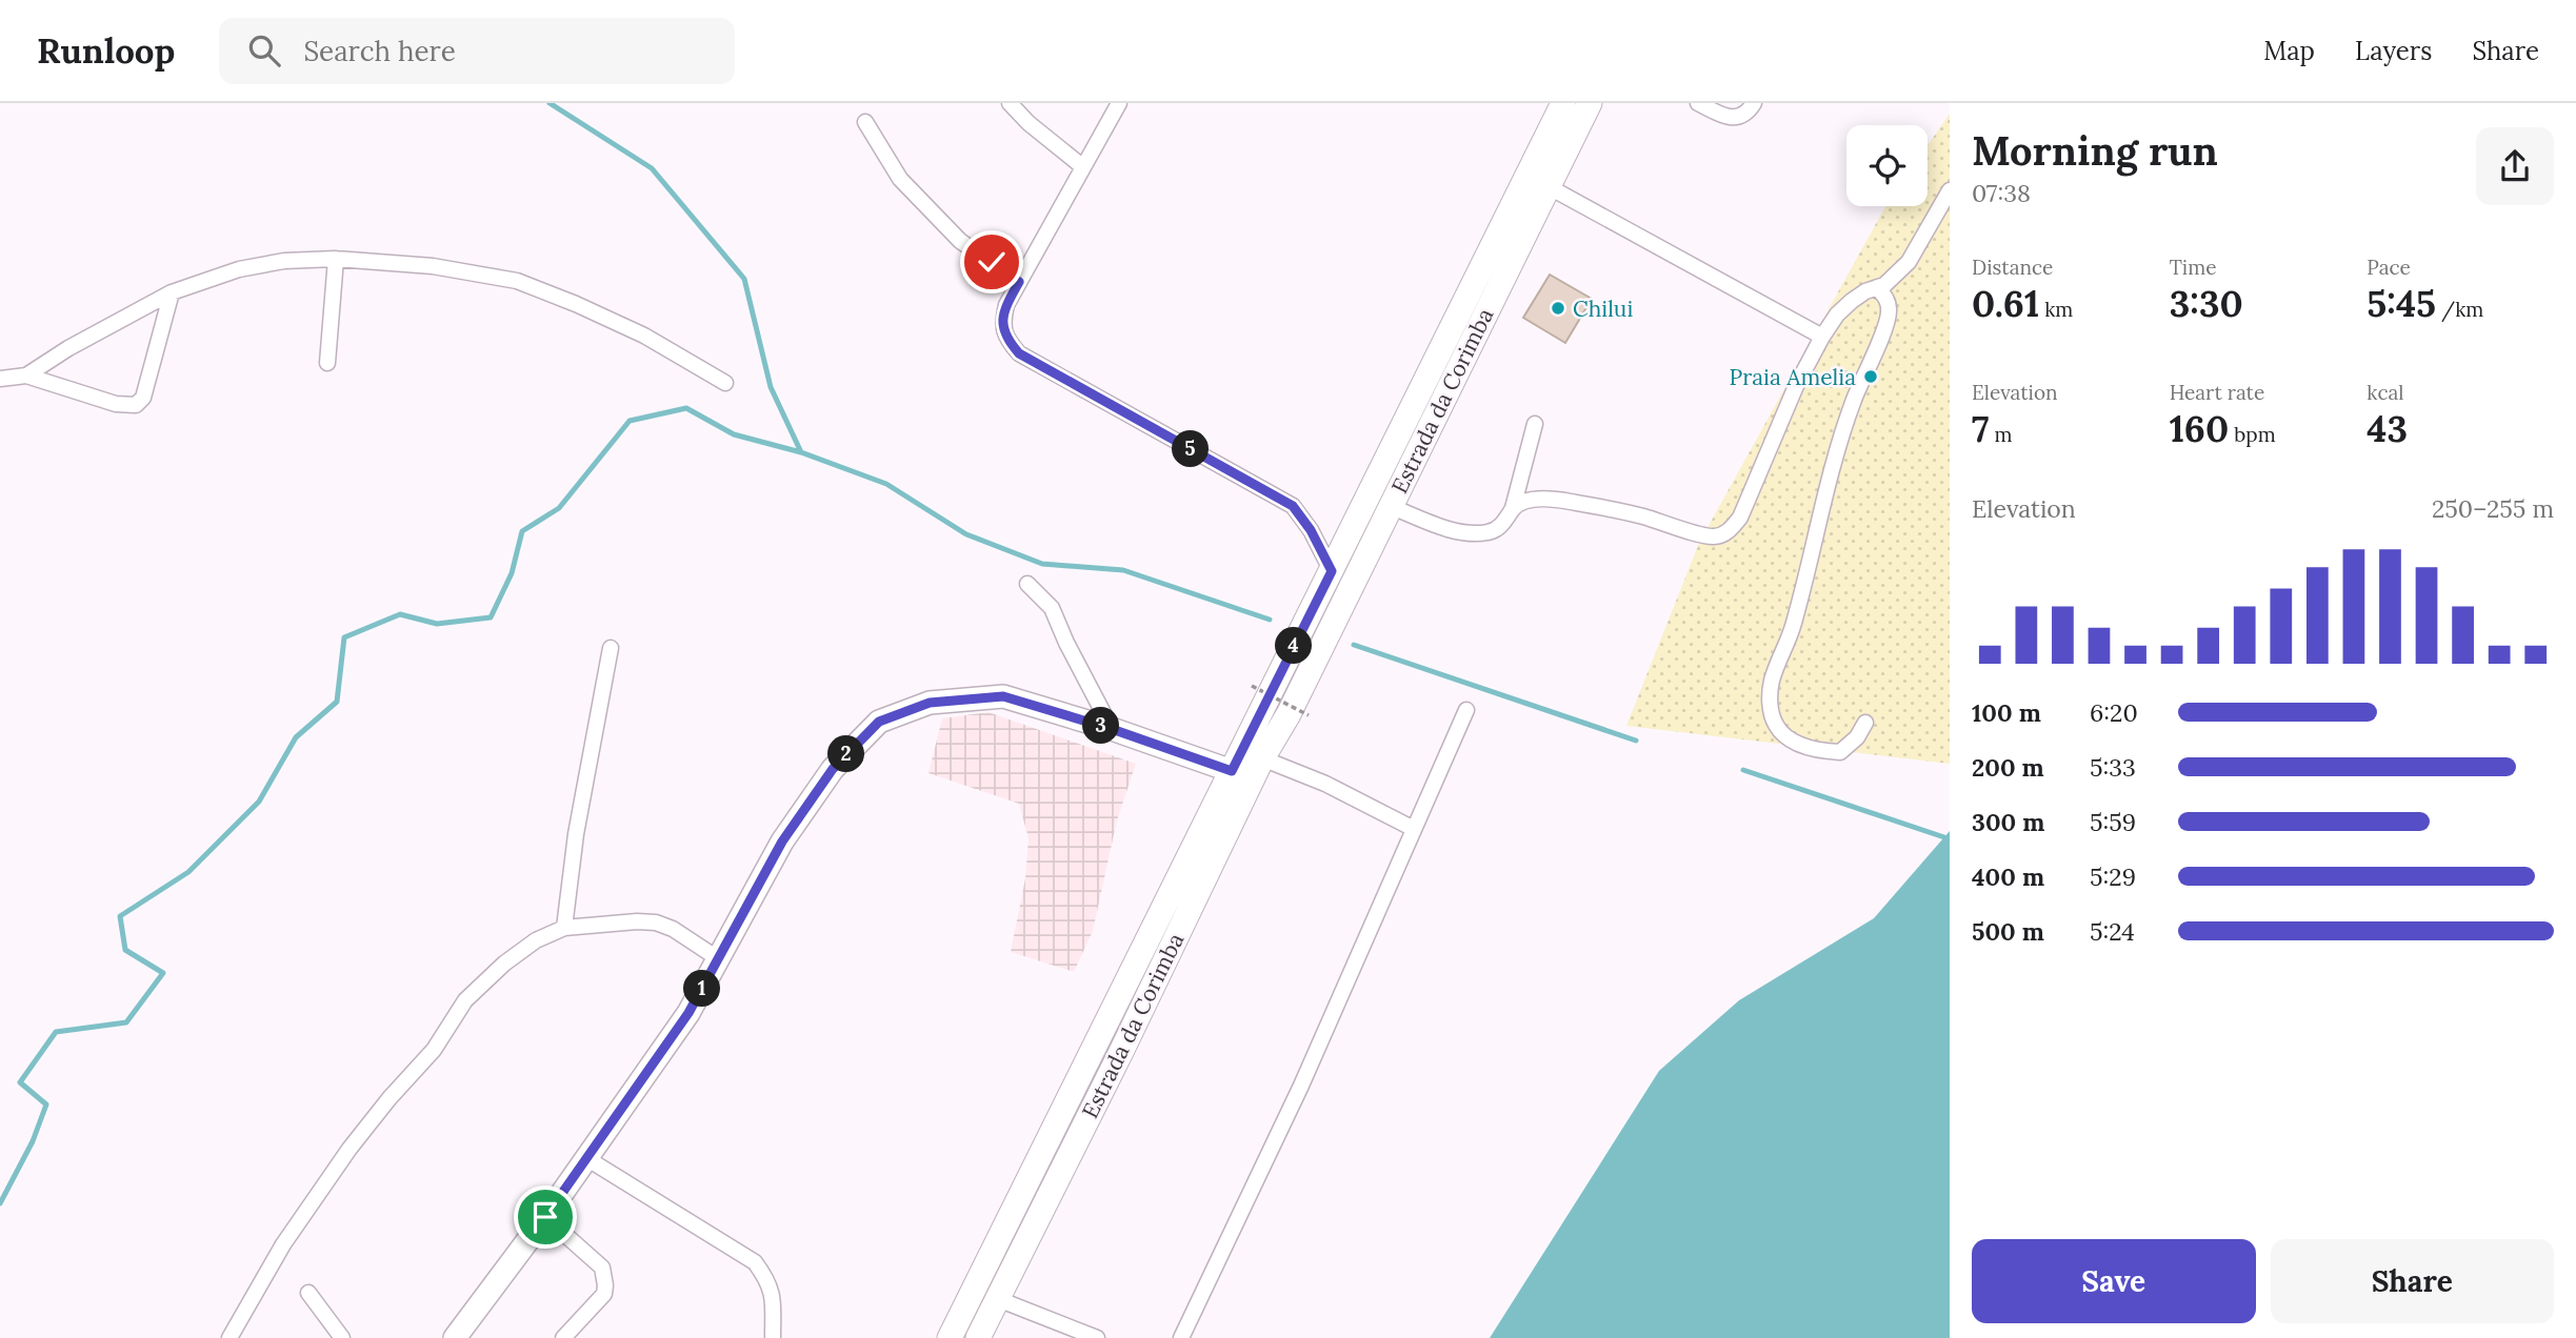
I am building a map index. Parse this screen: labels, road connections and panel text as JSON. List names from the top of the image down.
{
  "streets": {
    "main road": ["Estrada da Corimba"]
  },
  "places": ["Chilui", "Praia Amelia"],
  "page": {
    "header": "Runloop",
    "search": "Search here",
    "nav": ["Map", "Layers", "Share"],
    "heading": ["Morning run", "07:38"],
    "stats": [
      ["Distance", "0.61 km"],
      ["Time", "3:30"],
      ["Pace", "5:45 /km"],
      ["Elevation", "7 m"],
      ["Heart rate", "160 bpm"],
      ["kcal", "43"]
    ],
    "pins": [
      "5",
      "4",
      "3",
      "2",
      "1"
    ],
    "chart": ["Elevation", "250–255 m"],
    "list": [
      {
        "name": "100 m",
        "note": "6:20"
      },
      {
        "name": "200 m",
        "note": "5:33"
      },
      {
        "name": "300 m",
        "note": "5:59"
      },
      {
        "name": "400 m",
        "note": "5:29"
      },
      {
        "name": "500 m",
        "note": "5:24"
      }
    ],
    "buttons": ["Save", "Share"]
  }
}
